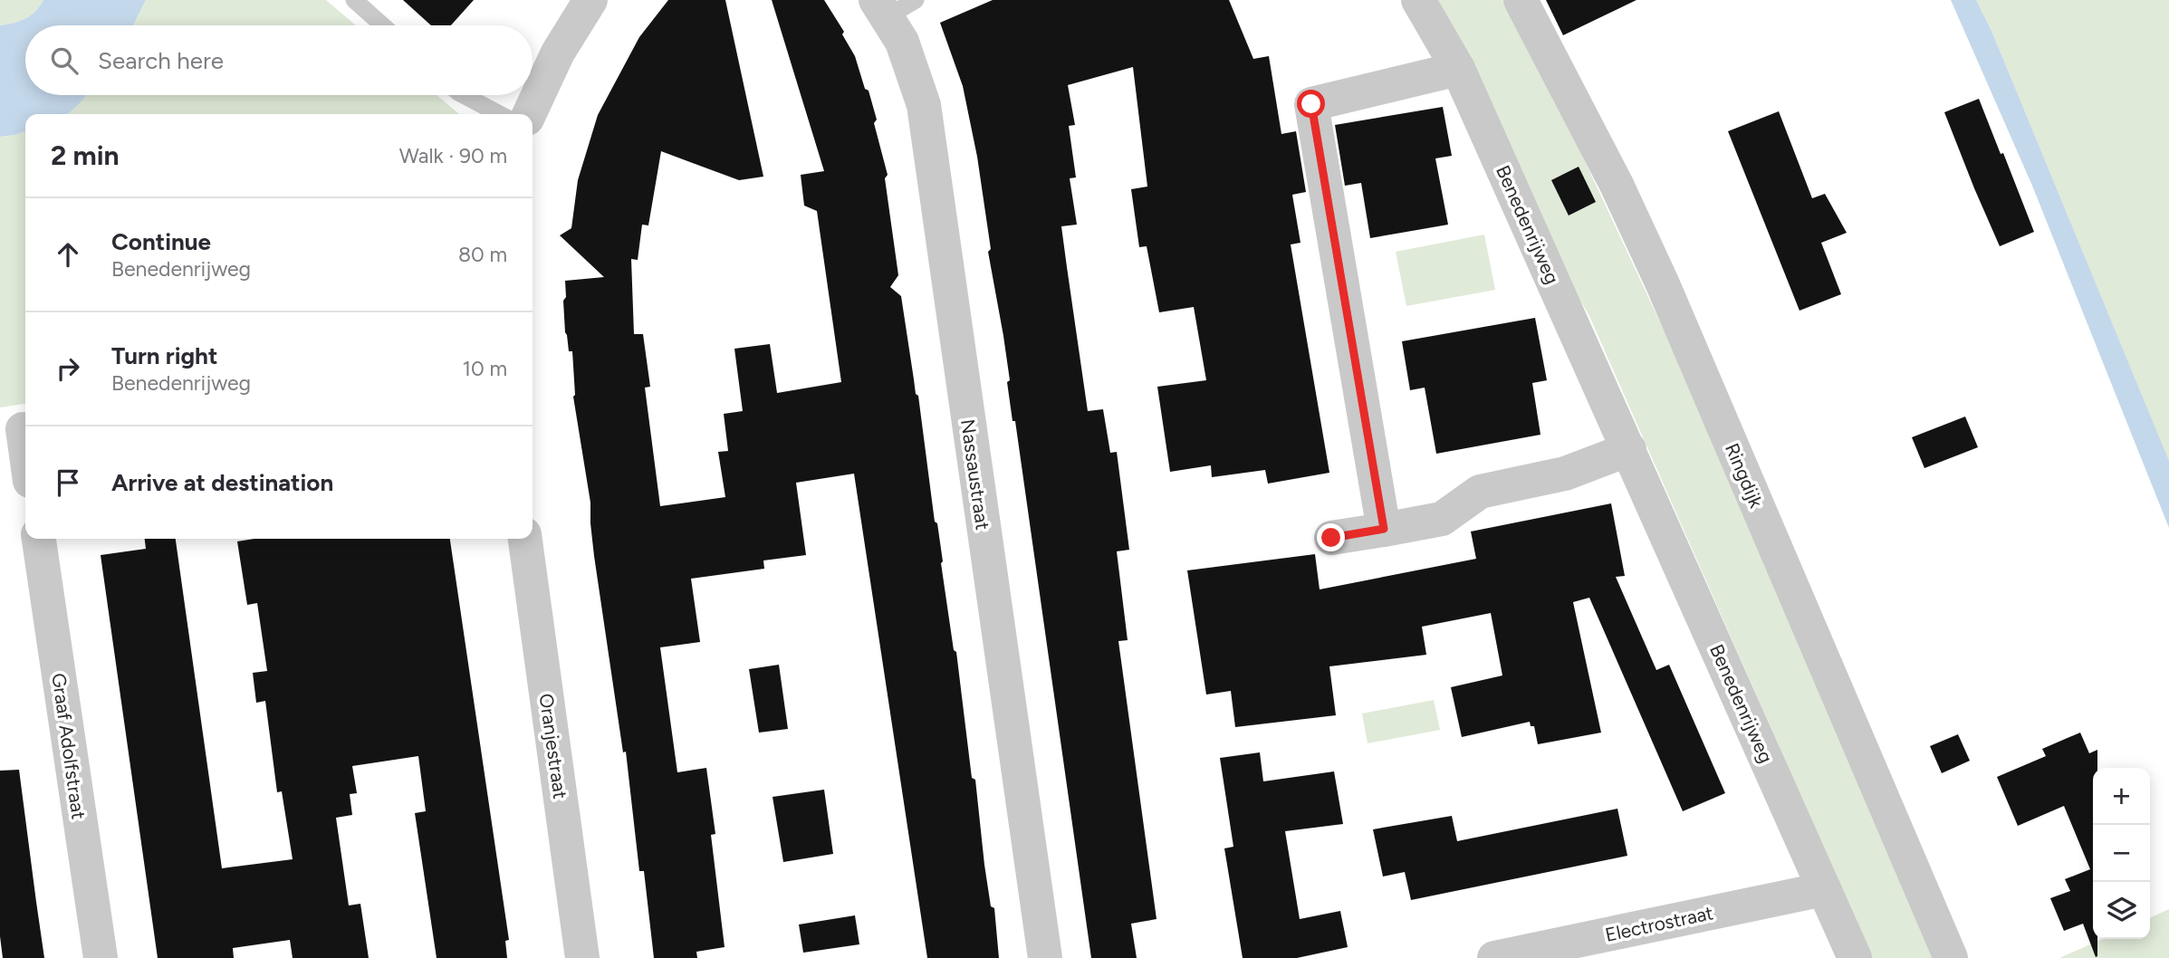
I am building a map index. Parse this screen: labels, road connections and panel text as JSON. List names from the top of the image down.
{
  "streets": {
    "street": [
      "Benedenrijweg",
      "Nassaustraat",
      "Ringdijk",
      "Graaf Adolfstraat",
      "Oranjestraat",
      "Electrostraat"
    ]
  },
  "crossings": [
    ["Benedenrijweg", "Electrostraat"]
  ],
  "page": {
    "search": "Search here",
    "heading": ["2 min", "Walk · 90 m"],
    "list": [
      ["Continue", "Benedenrijweg", "80 m"],
      ["Turn right", "Benedenrijweg", "10 m"],
      "Arrive at destination"
    ],
    "map_buttons": ["+", "−"]
  }
}
